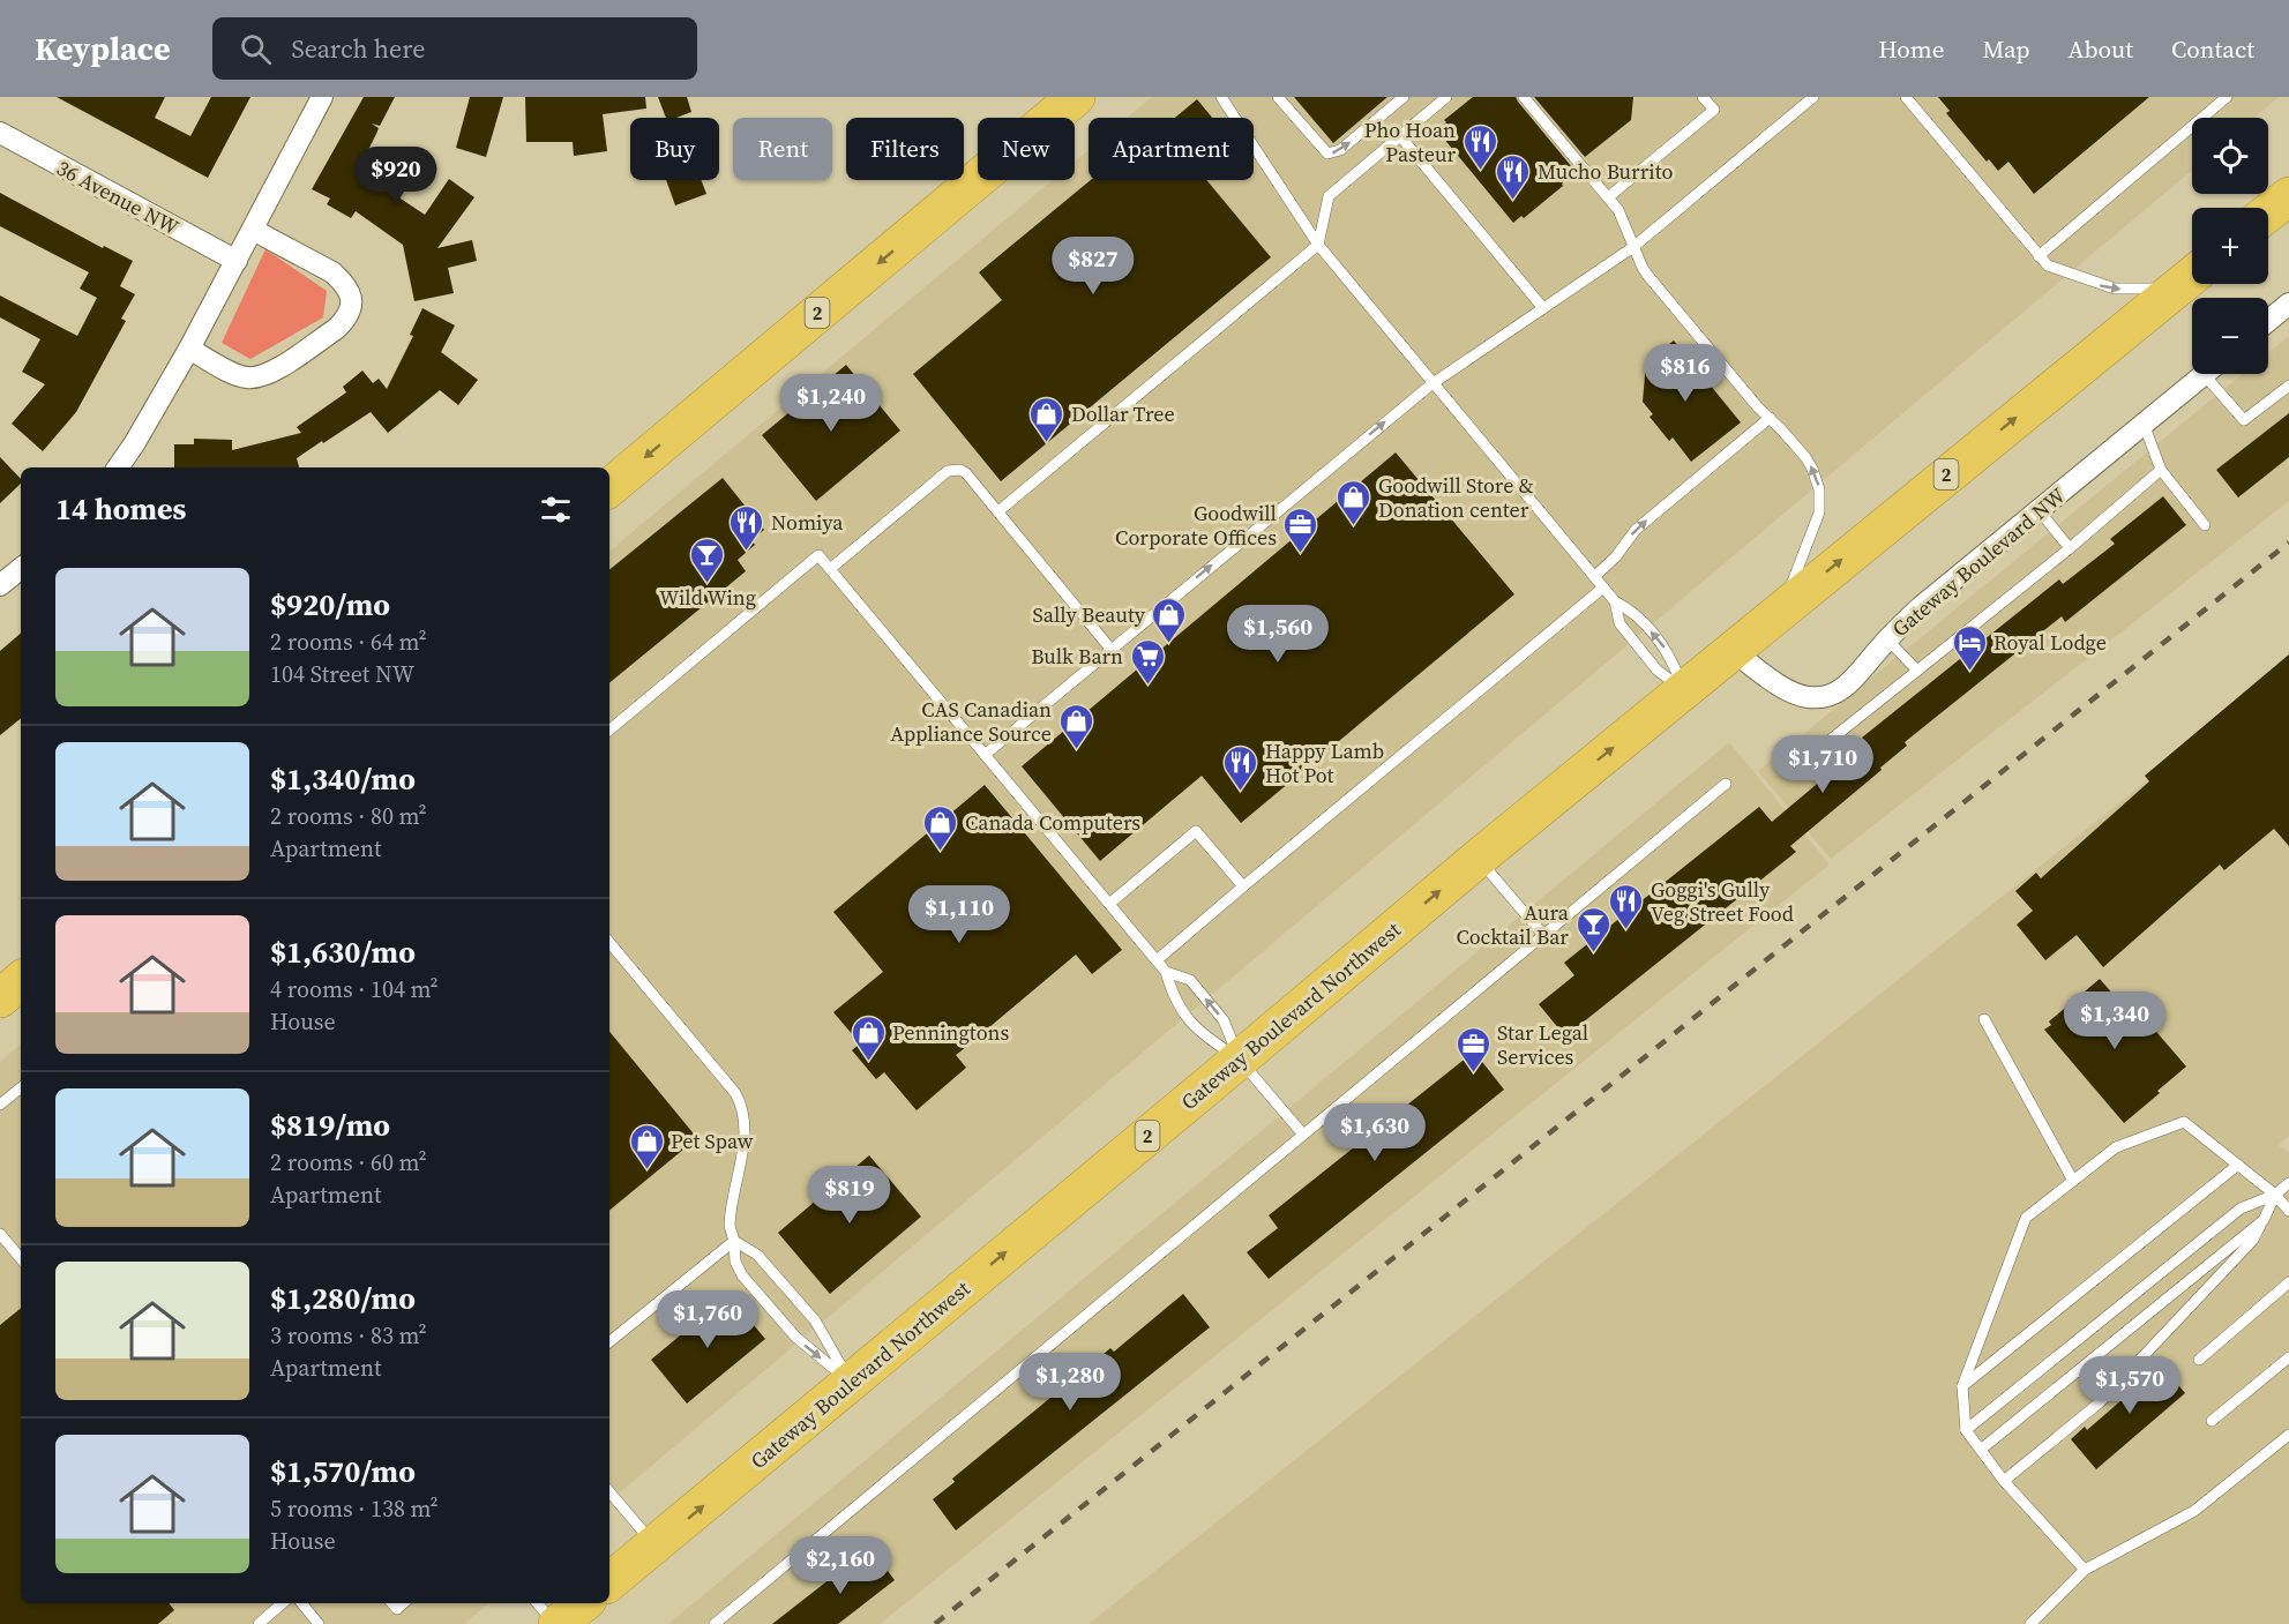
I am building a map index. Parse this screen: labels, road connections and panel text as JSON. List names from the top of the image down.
{
  "streets": {
    "highway": ["2", "Gateway Boulevard Northwest"],
    "street": ["36 Avenue NW", "Gateway Boulevard NW"]
  },
  "crossings": [
    ["2", "Gateway Boulevard NW"],
    ["2", "Gateway Boulevard Northwest"]
  ],
  "one_way": ["Gateway Boulevard Northwest"],
  "places": {
    "restaurant": [
      "Pho Hoan Pasteur",
      "Mucho Burrito",
      "Nomiya",
      "Happy Lamb Hot Pot",
      "Goggi's Gully Veg Street Food"
    ],
    "shop": [
      "Dollar Tree",
      "Goodwill Store & Donation center",
      "Sally Beauty",
      "CAS Canadian Appliance Source",
      "Canada Computers",
      "Penningtons",
      "Pet Spaw"
    ],
    "office": ["Goodwill Corporate Offices", "Star Legal Services"],
    "bar": ["Wild Wing", "Aura Cocktail Bar"],
    "hotel": ["Royal Lodge"],
    "supermarket": ["Bulk Barn"]
  },
  "page": {
    "header": "Keyplace",
    "search": "Search here",
    "nav": [
      "Home",
      "Map",
      "About",
      "Contact"
    ],
    "map_buttons": ["+", "−"],
    "chip": [
      "Buy",
      "Rent",
      "Filters",
      "New",
      "Apartment"
    ],
    "price": [
      "$920",
      "$827",
      "$816",
      "$1,240",
      "$1,560",
      "$1,710",
      "$1,110",
      "$1,340",
      "$1,630",
      "$819",
      "$1,760",
      "$1,280",
      "$1,570",
      "$2,160"
    ],
    "heading": "14 homes",
    "list": [
      {
        "name": "$920/mo",
        "note": "2 rooms · 64 m² · 104 Street NW"
      },
      {
        "name": "$1,340/mo",
        "note": "2 rooms · 80 m² · Apartment"
      },
      {
        "name": "$1,630/mo",
        "note": "4 rooms · 104 m² · House"
      },
      {
        "name": "$819/mo",
        "note": "2 rooms · 60 m² · Apartment"
      },
      {
        "name": "$1,280/mo",
        "note": "3 rooms · 83 m² · Apartment"
      },
      {
        "name": "$1,570/mo",
        "note": "5 rooms · 138 m² · House"
      }
    ]
  }
}
